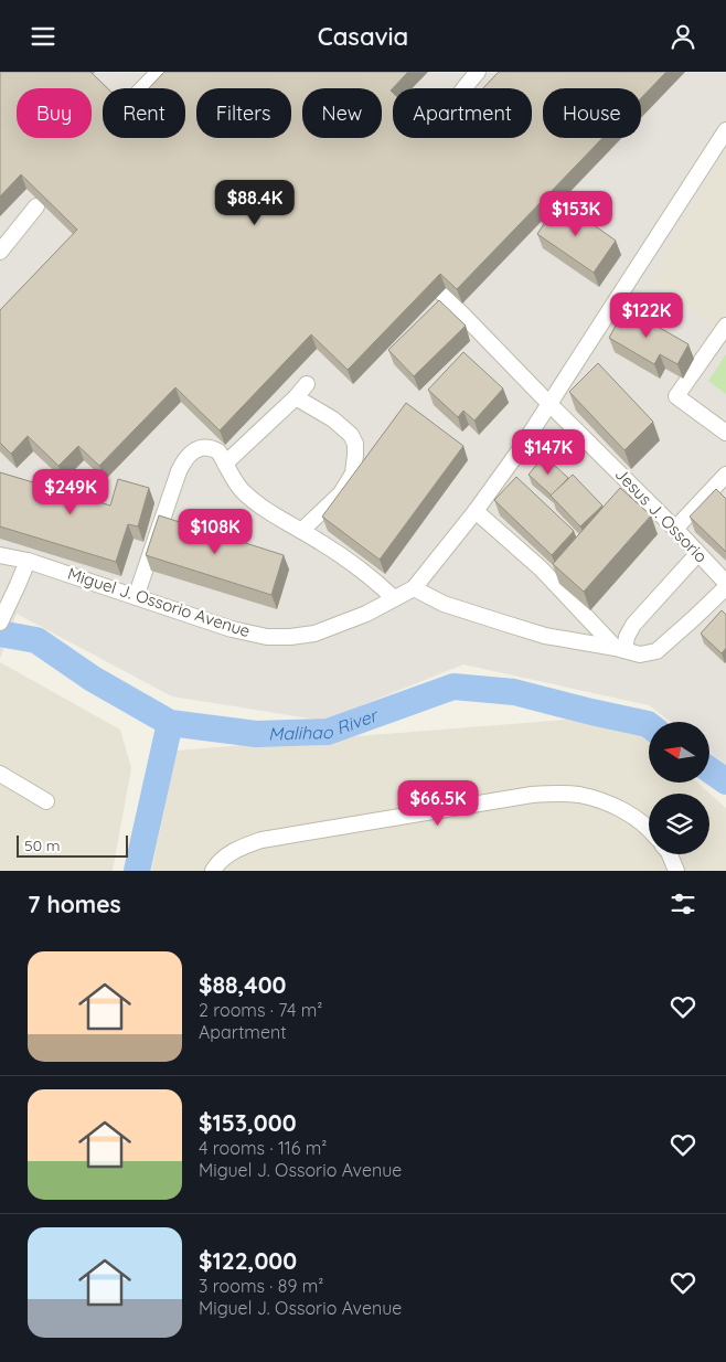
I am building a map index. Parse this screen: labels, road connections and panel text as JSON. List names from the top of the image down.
{
  "streets": {
    "street": ["Jesus J. Ossorio", "Miguel J. Ossorio Avenue"]
  },
  "crossings": [
    ["Jesus J. Ossorio", "Miguel J. Ossorio Avenue"]
  ],
  "water": ["Malihao River"],
  "scale_bar": "50 m",
  "north": "left",
  "page": {
    "header": "Casavia",
    "chip": [
      "Buy",
      "Rent",
      "Filters",
      "New",
      "Apartment",
      "House"
    ],
    "price": [
      "$88.4K",
      "$153K",
      "$122K",
      "$147K",
      "$249K",
      "$108K",
      "$66.5K"
    ],
    "scale": "50 m",
    "heading": "7 homes",
    "list": [
      {
        "name": "$88,400",
        "note": "2 rooms · 74 m² · Apartment"
      },
      {
        "name": "$153,000",
        "note": "4 rooms · 116 m² · Miguel J. Ossorio Avenue"
      },
      {
        "name": "$122,000",
        "note": "3 rooms · 89 m² · Miguel J. Ossorio Avenue"
      }
    ]
  }
}
